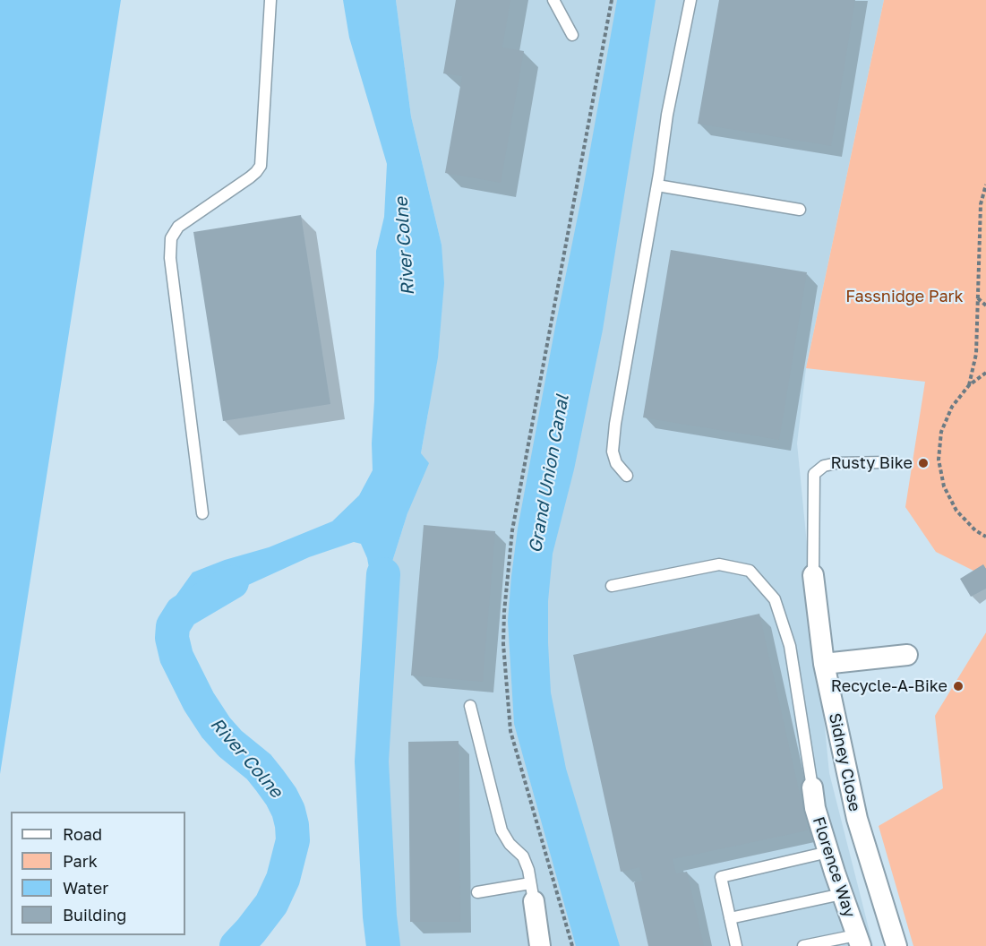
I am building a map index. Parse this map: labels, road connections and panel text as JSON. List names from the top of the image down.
{
  "streets": {
    "street": ["Sidney Close", "Florence Way"]
  },
  "water": ["River Colne", "Grand Union Canal"],
  "parks": ["Fassnidge Park"],
  "places": ["Rusty Bike", "Recycle-A-Bike"],
  "legend": [
    "Road",
    "Park",
    "Water",
    "Building"
  ]
}
